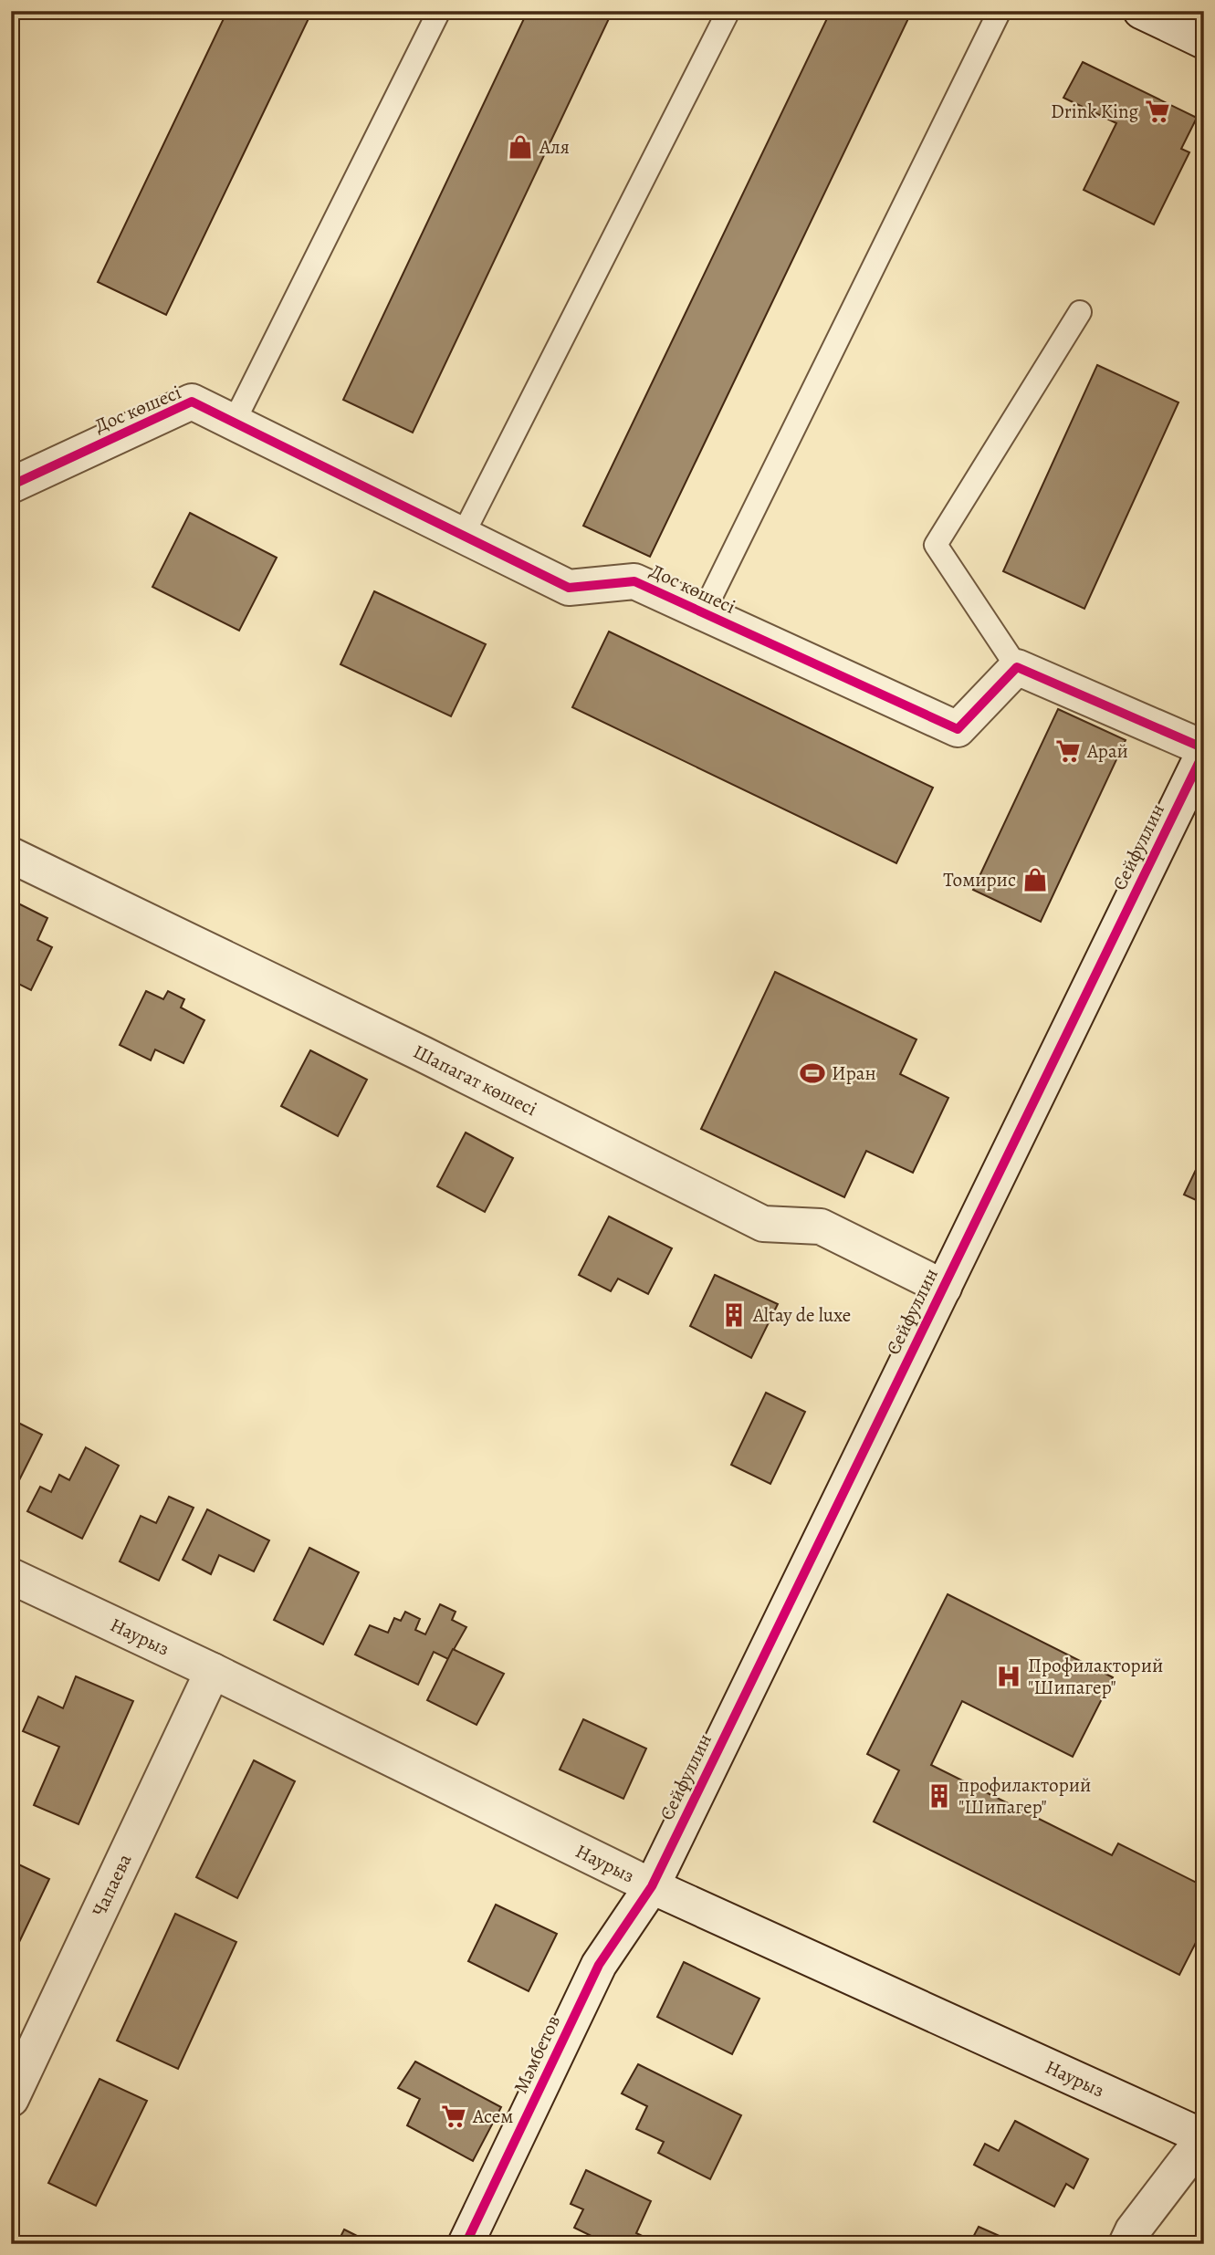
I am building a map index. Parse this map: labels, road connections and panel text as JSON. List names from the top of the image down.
{
  "streets": {
    "street": [
      "Дос көшесі",
      "Сейфуллин",
      "Шапагат көшесі",
      "Наурыз",
      "Чапаева",
      "Мәмбетов"
    ]
  },
  "crossings": [
    ["Сейфуллин", "Шапагат көшесі"],
    ["Сейфуллин", "Наурыз"],
    ["Сейфуллин", "Мәмбетов"],
    ["Наурыз", "Чапаева"],
    ["Наурыз", "Мәмбетов"]
  ],
  "places": {
    "supermarket": ["Drink King", "Арай", "Асем"],
    "shop": ["Аля", "Томирис"],
    "sports": ["Иран"],
    "building": ["Altay de luxe", "профилакторий \"Шипагер\""],
    "hospital": ["Профилакторий \"Шипагер\""]
  }
}
